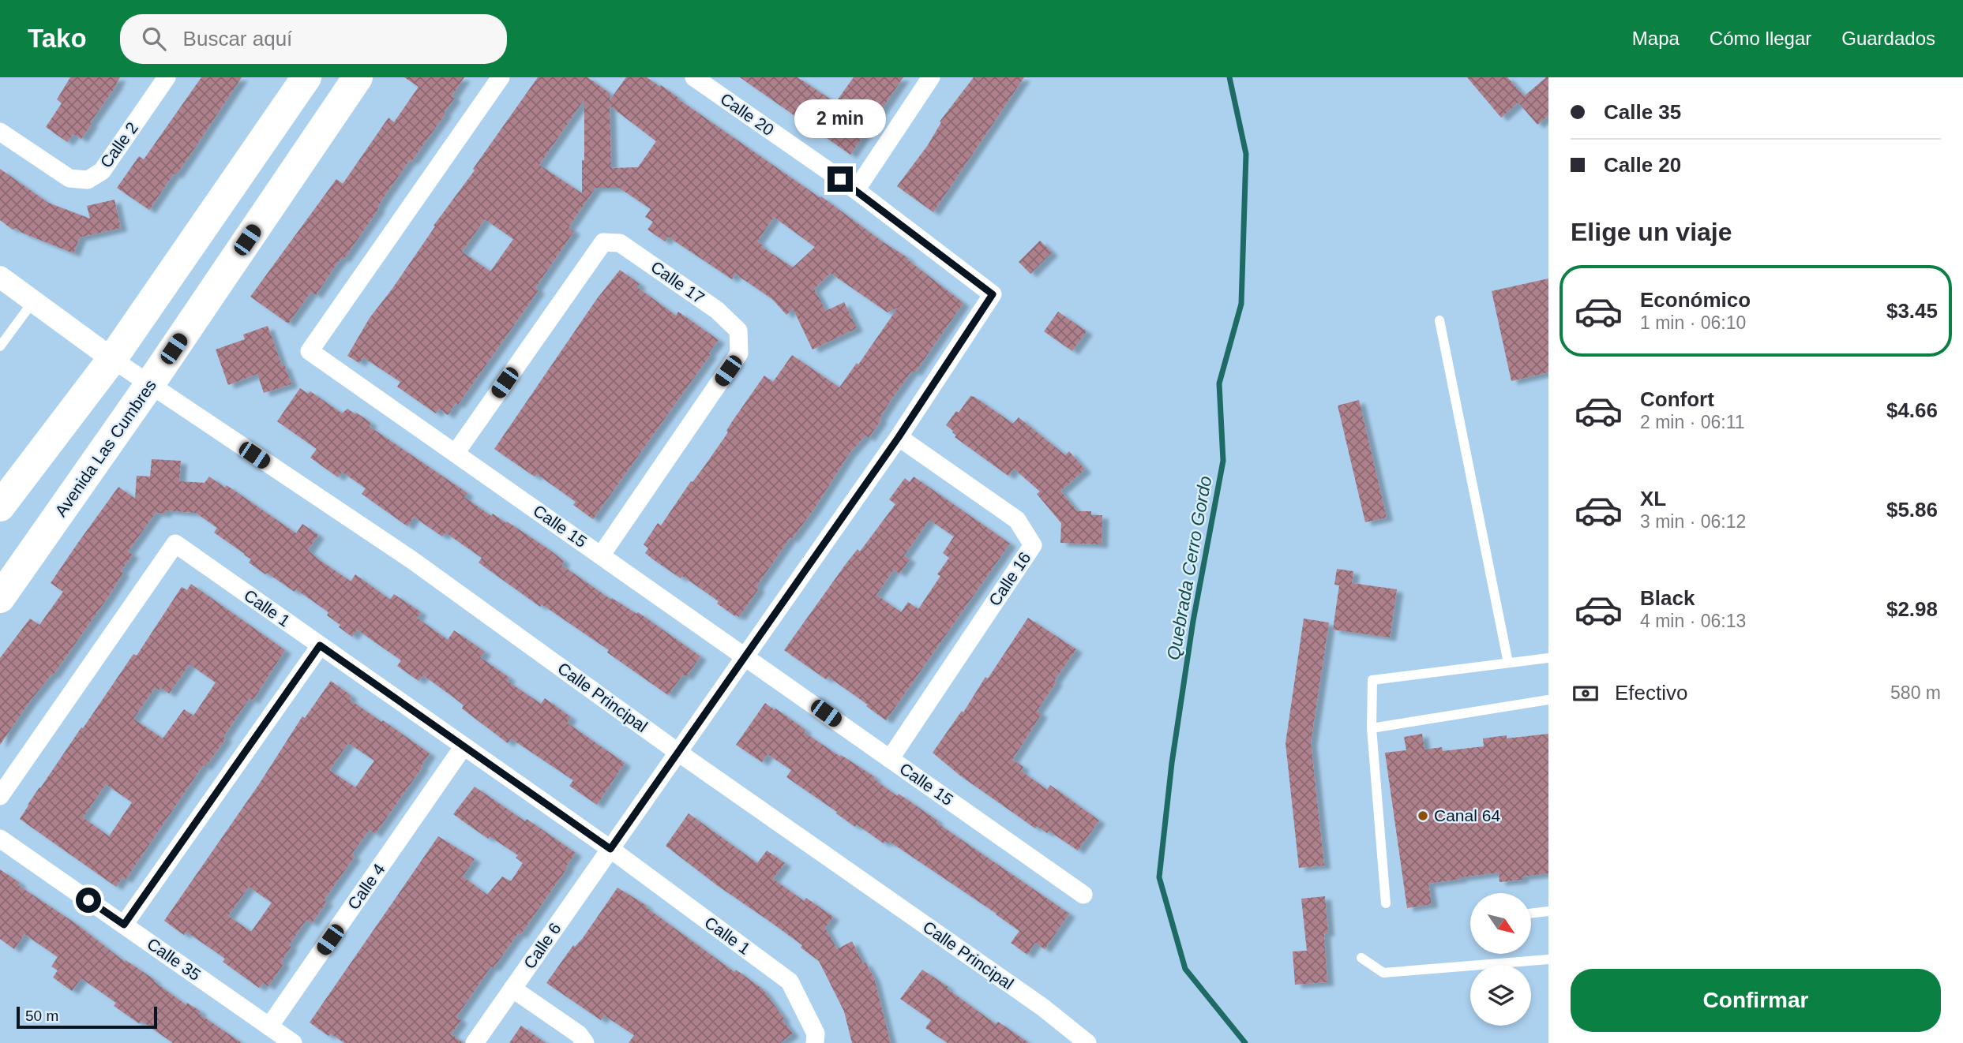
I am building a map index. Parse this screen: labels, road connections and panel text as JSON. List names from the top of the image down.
{
  "streets": {
    "highway": ["Avenida Las Cumbres"],
    "street": [
      "Calle 20",
      "Calle 2",
      "Calle 17",
      "Calle 15",
      "Calle 16",
      "Calle 1",
      "Calle Principal",
      "Calle 4",
      "Calle 6",
      "Calle 35"
    ]
  },
  "crossings": [
    ["Calle 20", "Calle 15"],
    ["Calle 20", "Calle 16"],
    ["Calle 20", "Calle Principal"],
    ["Calle 17", "Calle 15"],
    ["Avenida Las Cumbres", "Calle Principal"],
    ["Calle 15", "Calle 16"],
    ["Calle 1", "Calle 4"],
    ["Calle 1", "Calle 6"],
    ["Calle 4", "Calle 35"]
  ],
  "water": ["Quebrada Cerro Gordo"],
  "places": ["Canal 64"],
  "scale_bar": "50 m",
  "north": "bottom right",
  "page": {
    "header": "Tako",
    "search": "Buscar aquí",
    "nav": ["Mapa", "Cómo llegar", "Guardados"],
    "banner": ["Calle 35", "Calle 20"],
    "bubble": "2 min",
    "heading": "Elige un viaje",
    "list": [
      {
        "name": "Económico",
        "note": "1 min · 06:10",
        "value": "$3.45"
      },
      {
        "name": "Confort",
        "note": "2 min · 06:11",
        "value": "$4.66"
      },
      {
        "name": "XL",
        "note": "3 min · 06:12",
        "value": "$5.86"
      },
      {
        "name": "Black",
        "note": "4 min · 06:13",
        "value": "$2.98"
      }
    ],
    "pay": ["Efectivo", "580 m"],
    "buttons": "Confirmar",
    "scale": "50 m"
  }
}
